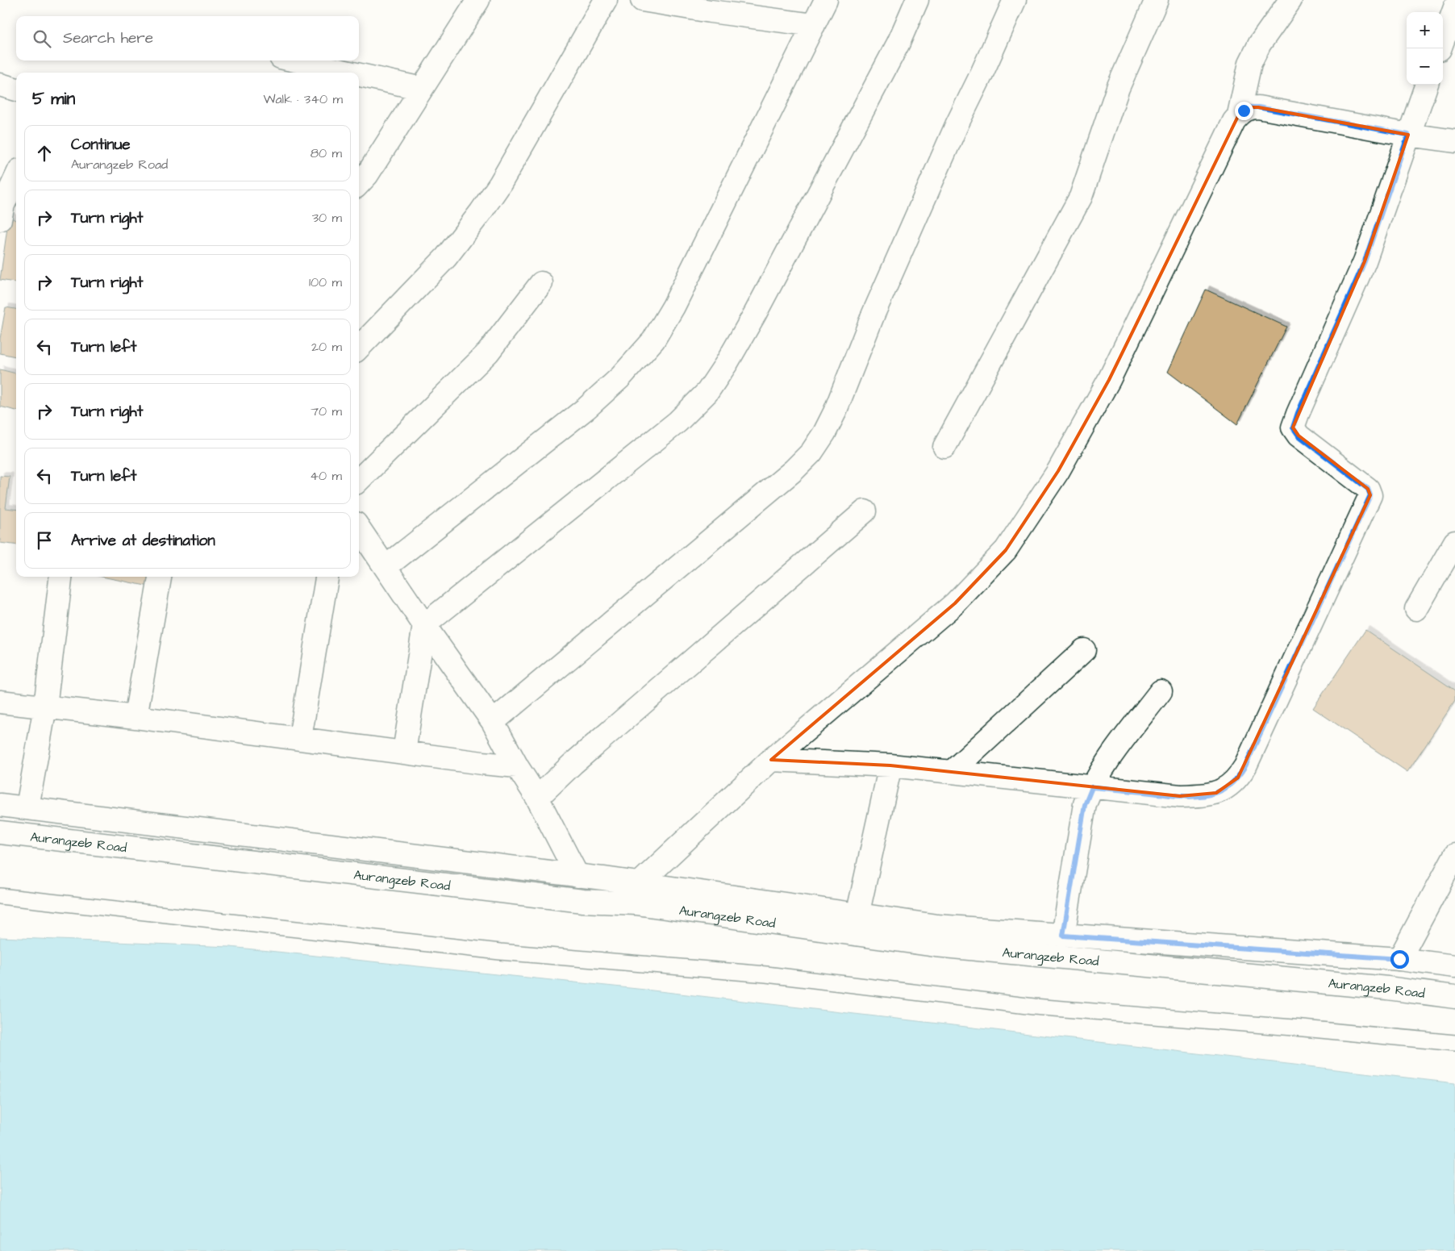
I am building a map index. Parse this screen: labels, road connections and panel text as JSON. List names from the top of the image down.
{
  "streets": {
    "street": ["Aurangzeb Road"]
  },
  "page": {
    "map_buttons": ["+", "−"],
    "search": "Search here",
    "heading": ["5 min", "Walk · 340 m"],
    "list": [
      ["Continue", "Aurangzeb Road", "80 m"],
      ["Turn right", "30 m"],
      ["Turn right", "100 m"],
      ["Turn left", "20 m"],
      ["Turn right", "70 m"],
      ["Turn left", "40 m"],
      "Arrive at destination"
    ]
  }
}
